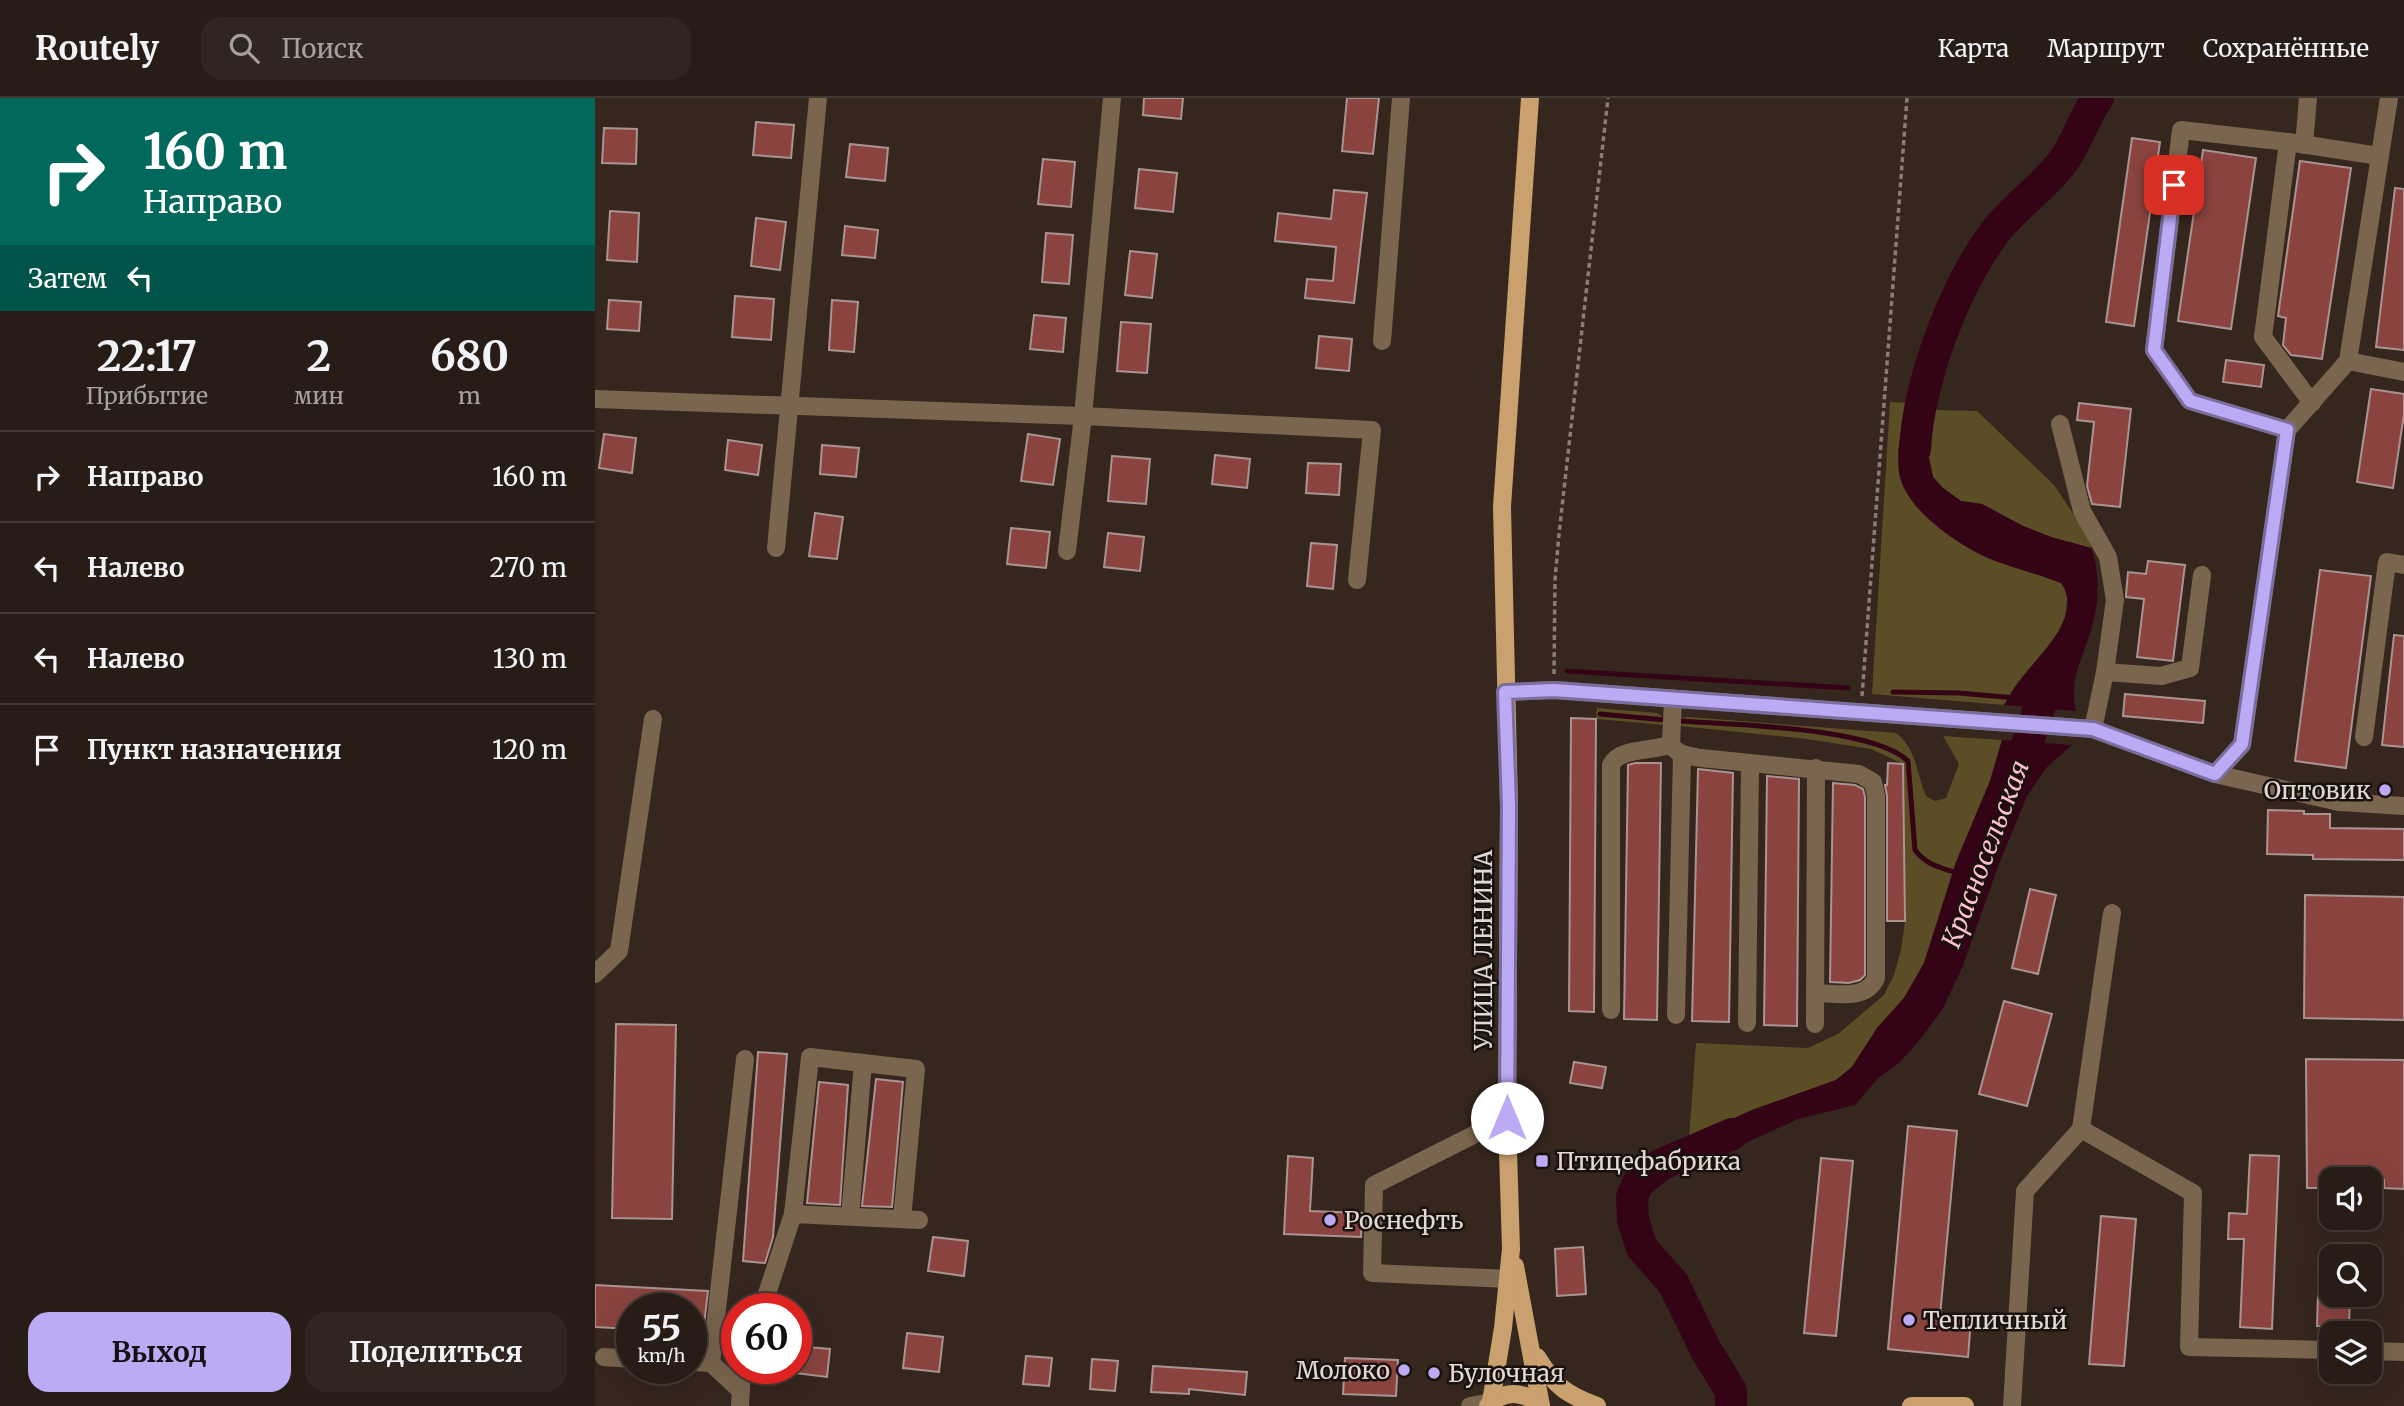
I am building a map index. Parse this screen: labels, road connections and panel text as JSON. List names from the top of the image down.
{
  "streets": {
    "main road": ["УЛИЦА ЛЕНИНА"]
  },
  "water": ["Красносельская"],
  "places": {
    "other": [
      "Оптовик",
      "Роснефть",
      "Тепличный",
      "Молоко",
      "Булочная"
    ],
    "transit": ["Птицефабрика"]
  },
  "page": {
    "header": "Routely",
    "search": "Поиск",
    "nav": ["Карта", "Маршрут", "Сохранённые"],
    "turn": ["160 m", "Направо"],
    "then": "Затем",
    "eta": [
      "22:17",
      "Прибытие",
      "2",
      "мин",
      "680",
      "m"
    ],
    "list": [
      {
        "name": "Направо",
        "value": "160 m"
      },
      {
        "name": "Налево",
        "value": "270 m"
      },
      {
        "name": "Налево",
        "value": "130 m"
      },
      {
        "name": "Пункт назначения",
        "value": "120 m"
      }
    ],
    "speed": "55 km/h",
    "limit": "60",
    "buttons": ["Выход", "Поделиться"]
  }
}
